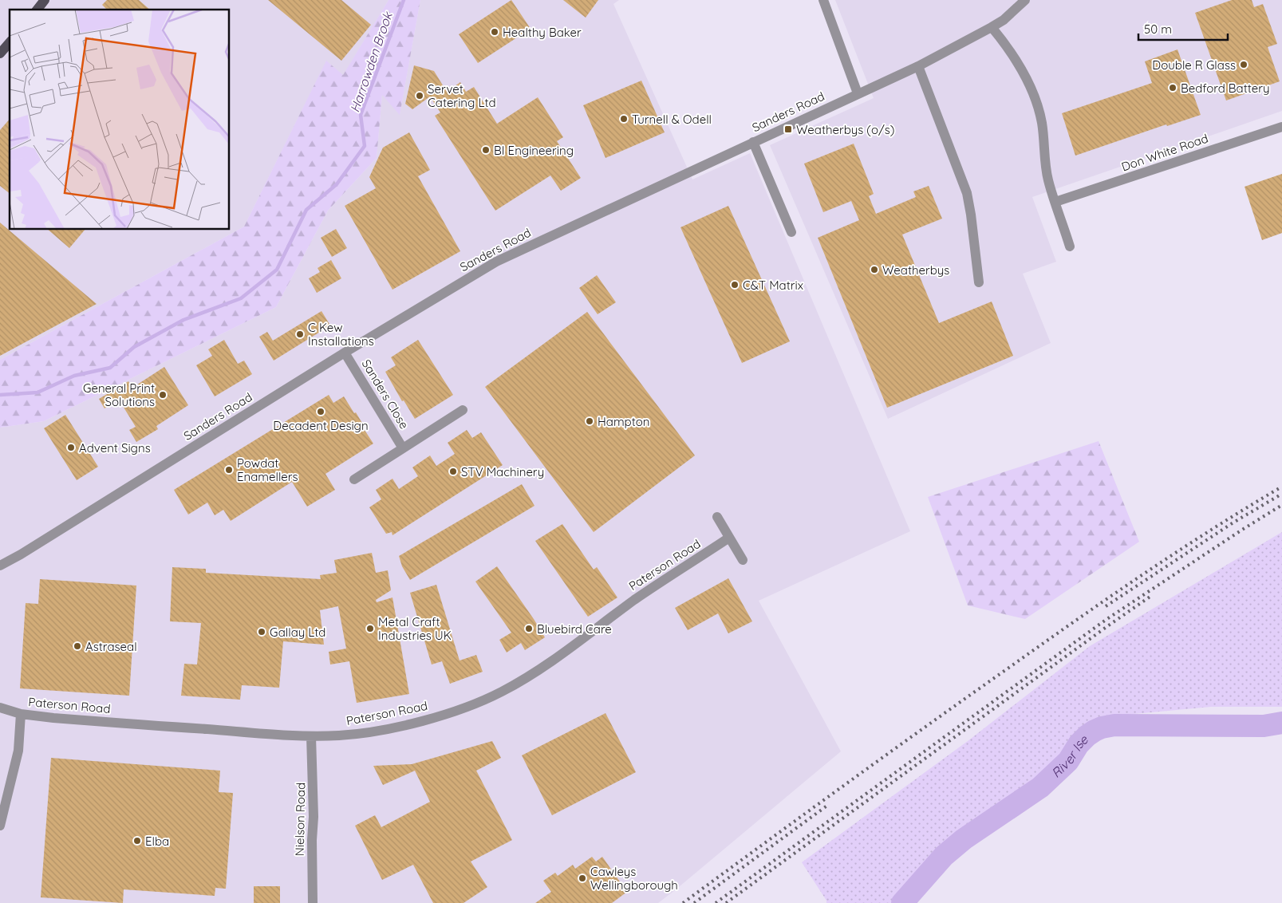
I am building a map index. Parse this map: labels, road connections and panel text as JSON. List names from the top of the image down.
{
  "streets": {
    "street": [
      "Sanders Road",
      "Don White Road",
      "Sanders Close",
      "Paterson Road",
      "Nielson Road"
    ]
  },
  "crossings": [
    ["Sanders Road", "Sanders Close"],
    ["Paterson Road", "Nielson Road"]
  ],
  "water": ["Harrowden Brook", "River Ise"],
  "places": {
    "other": [
      "Healthy Baker",
      "Double R Glass",
      "Bedford Battery",
      "Servet Catering Ltd",
      "Turnell & Odell",
      "BI Engineering",
      "Weatherbys",
      "C&T Matrix",
      "C Kew Installations",
      "General Print Solutions",
      "Decadent Design",
      "Hampton",
      "Advent Signs",
      "Powdat Enamellers",
      "STV Machinery",
      "Metal Craft Industries UK",
      "Bluebird Care",
      "Gallay Ltd",
      "Astraseal",
      "Elba",
      "Cawleys Wellingborough"
    ],
    "transit": ["Weatherbys (o/s)"]
  },
  "scale_bar": "50 m"
}
